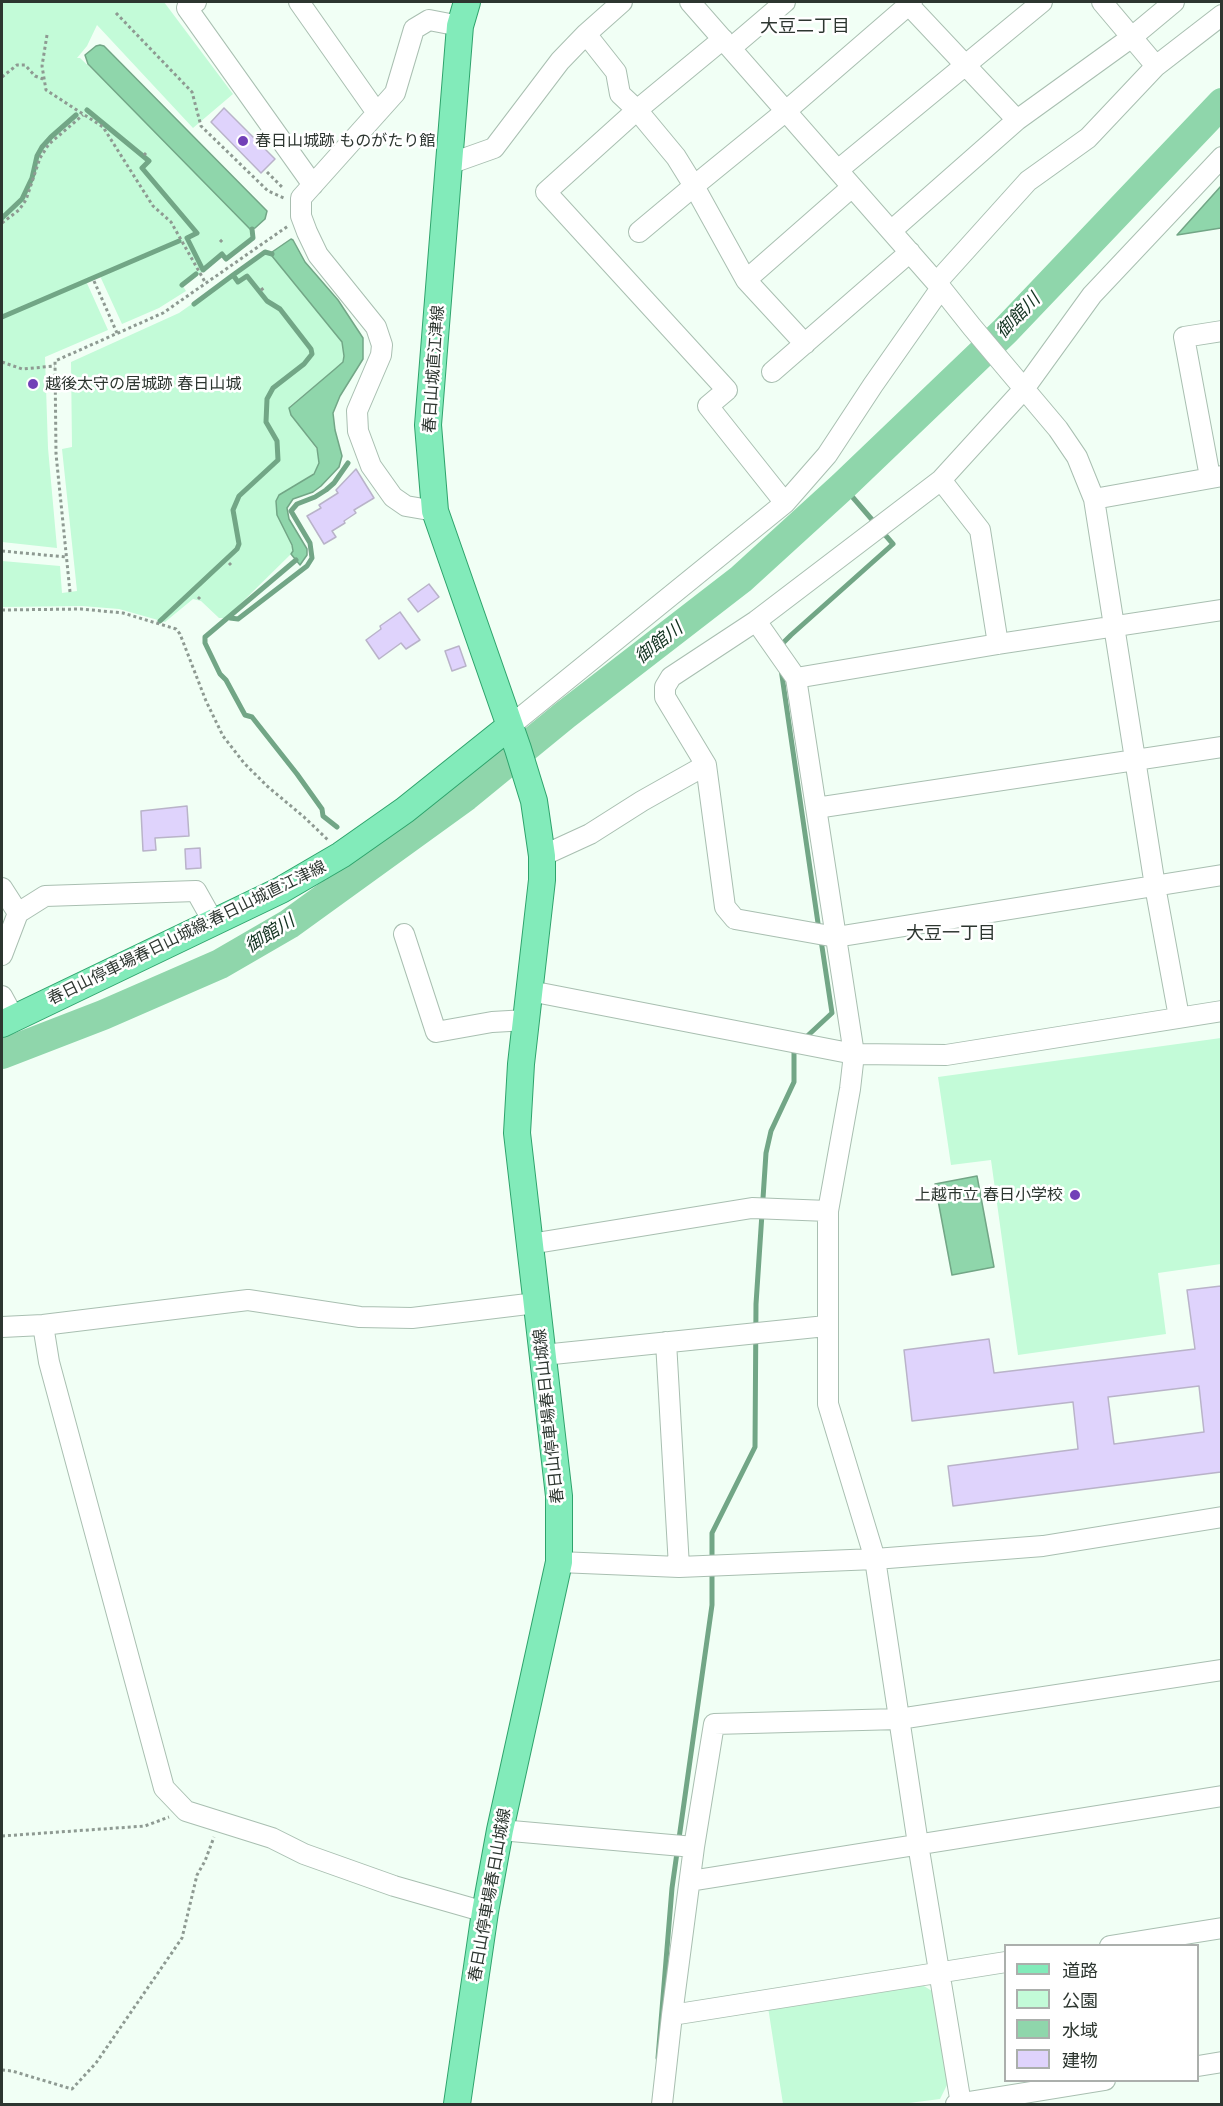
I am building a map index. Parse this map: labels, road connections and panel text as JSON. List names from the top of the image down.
{
  "streets": {
    "main road": ["春日山城直江津線", "春日山停車場春日山城線;春日山城直江津線", "春日山停車場春日山城線"]
  },
  "crossings": [
    ["春日山城直江津線", "春日山停車場春日山城線;春日山城直江津線"],
    ["春日山城直江津線", "春日山停車場春日山城線"],
    ["春日山停車場春日山城線;春日山城直江津線", "春日山停車場春日山城線"]
  ],
  "districts": ["大豆二丁目", "大豆一丁目"],
  "water": ["御館川"],
  "places": ["春日山城跡 ものがたり館", "越後太守の居城跡 春日山城", "上越市立 春日小学校"],
  "legend": [
    "道路",
    "公園",
    "水域",
    "建物"
  ]
}
